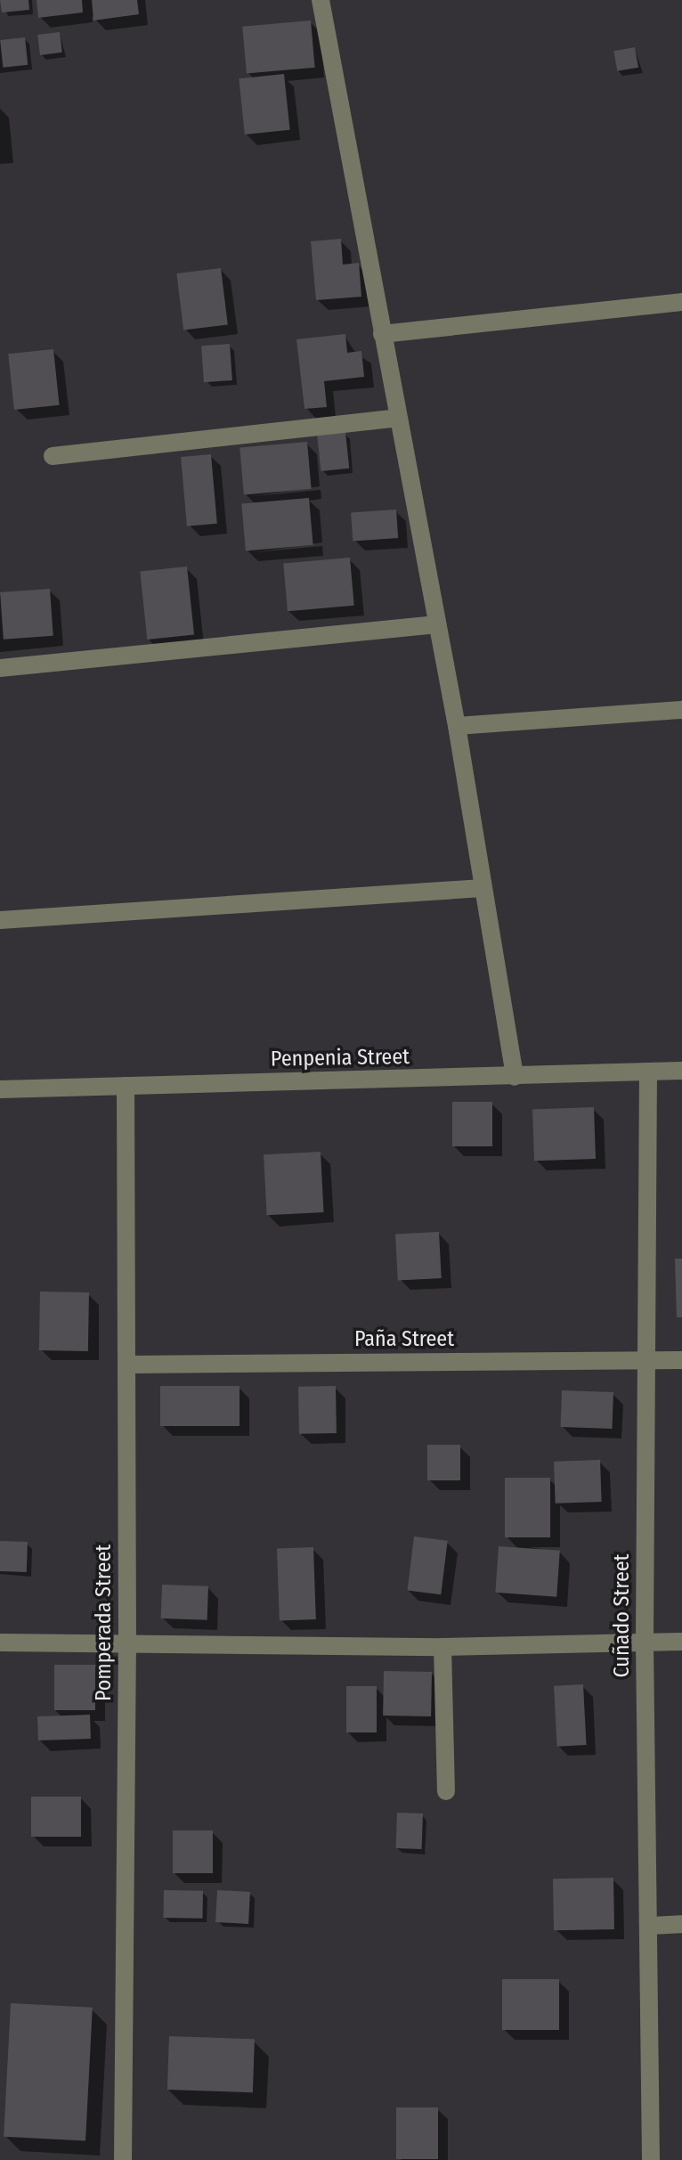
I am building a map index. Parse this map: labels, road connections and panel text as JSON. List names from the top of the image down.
{
  "streets": {
    "street": [
      "Penpenia Street",
      "Paña Street",
      "Cuñado Street",
      "Pomperada Street"
    ]
  },
  "crossings": [
    ["Penpenia Street", "Cuñado Street"],
    ["Penpenia Street", "Pomperada Street"],
    ["Paña Street", "Cuñado Street"],
    ["Paña Street", "Pomperada Street"]
  ]
}
